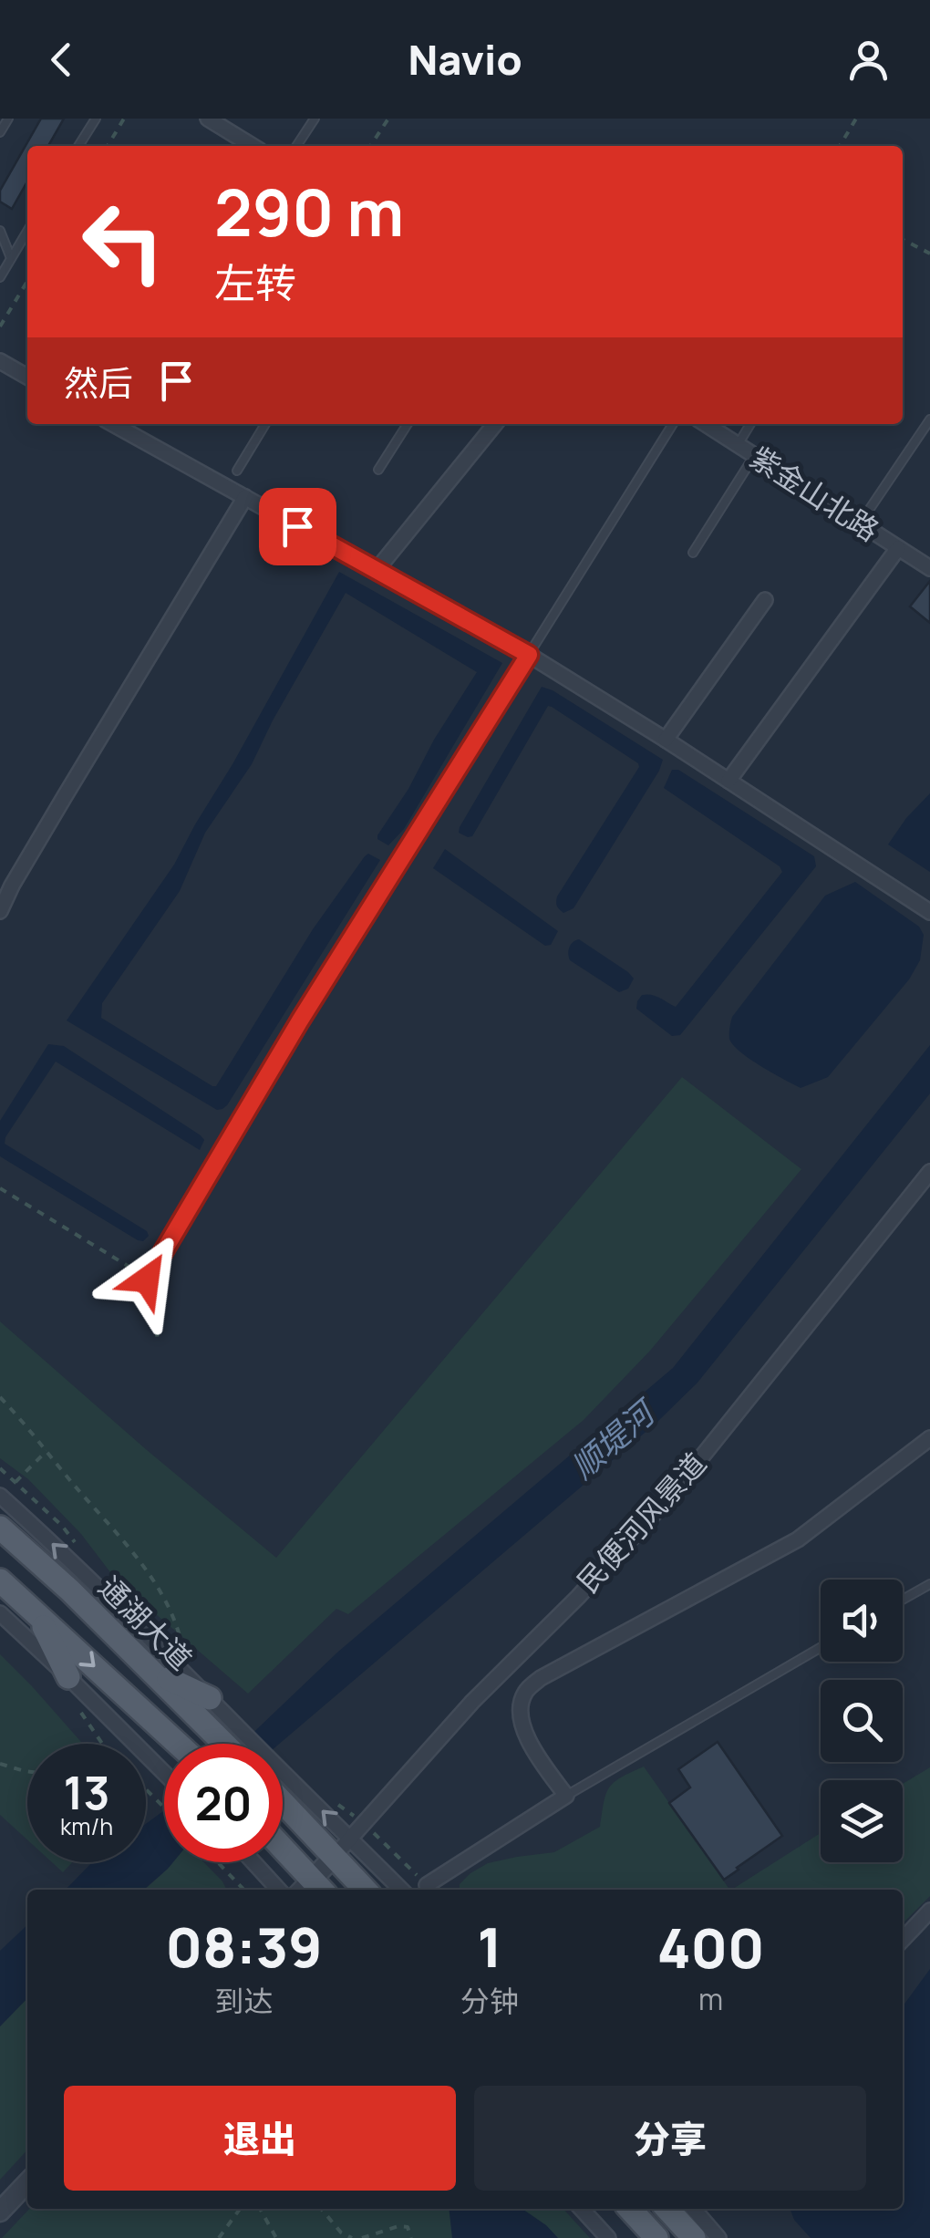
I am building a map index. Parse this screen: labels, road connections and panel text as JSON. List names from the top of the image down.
{
  "streets": {
    "main road": ["通湖大道"],
    "street": ["紫金山北路", "民便河风景道"]
  },
  "water": ["顺堤河"],
  "page": {
    "header": "Navio",
    "turn": ["290 m", "左转"],
    "then": "然后",
    "speed": "13 km/h",
    "limit": "20",
    "eta": [
      "08:39",
      "到达",
      "1",
      "分钟",
      "400",
      "m"
    ],
    "buttons": ["退出", "分享"]
  }
}
